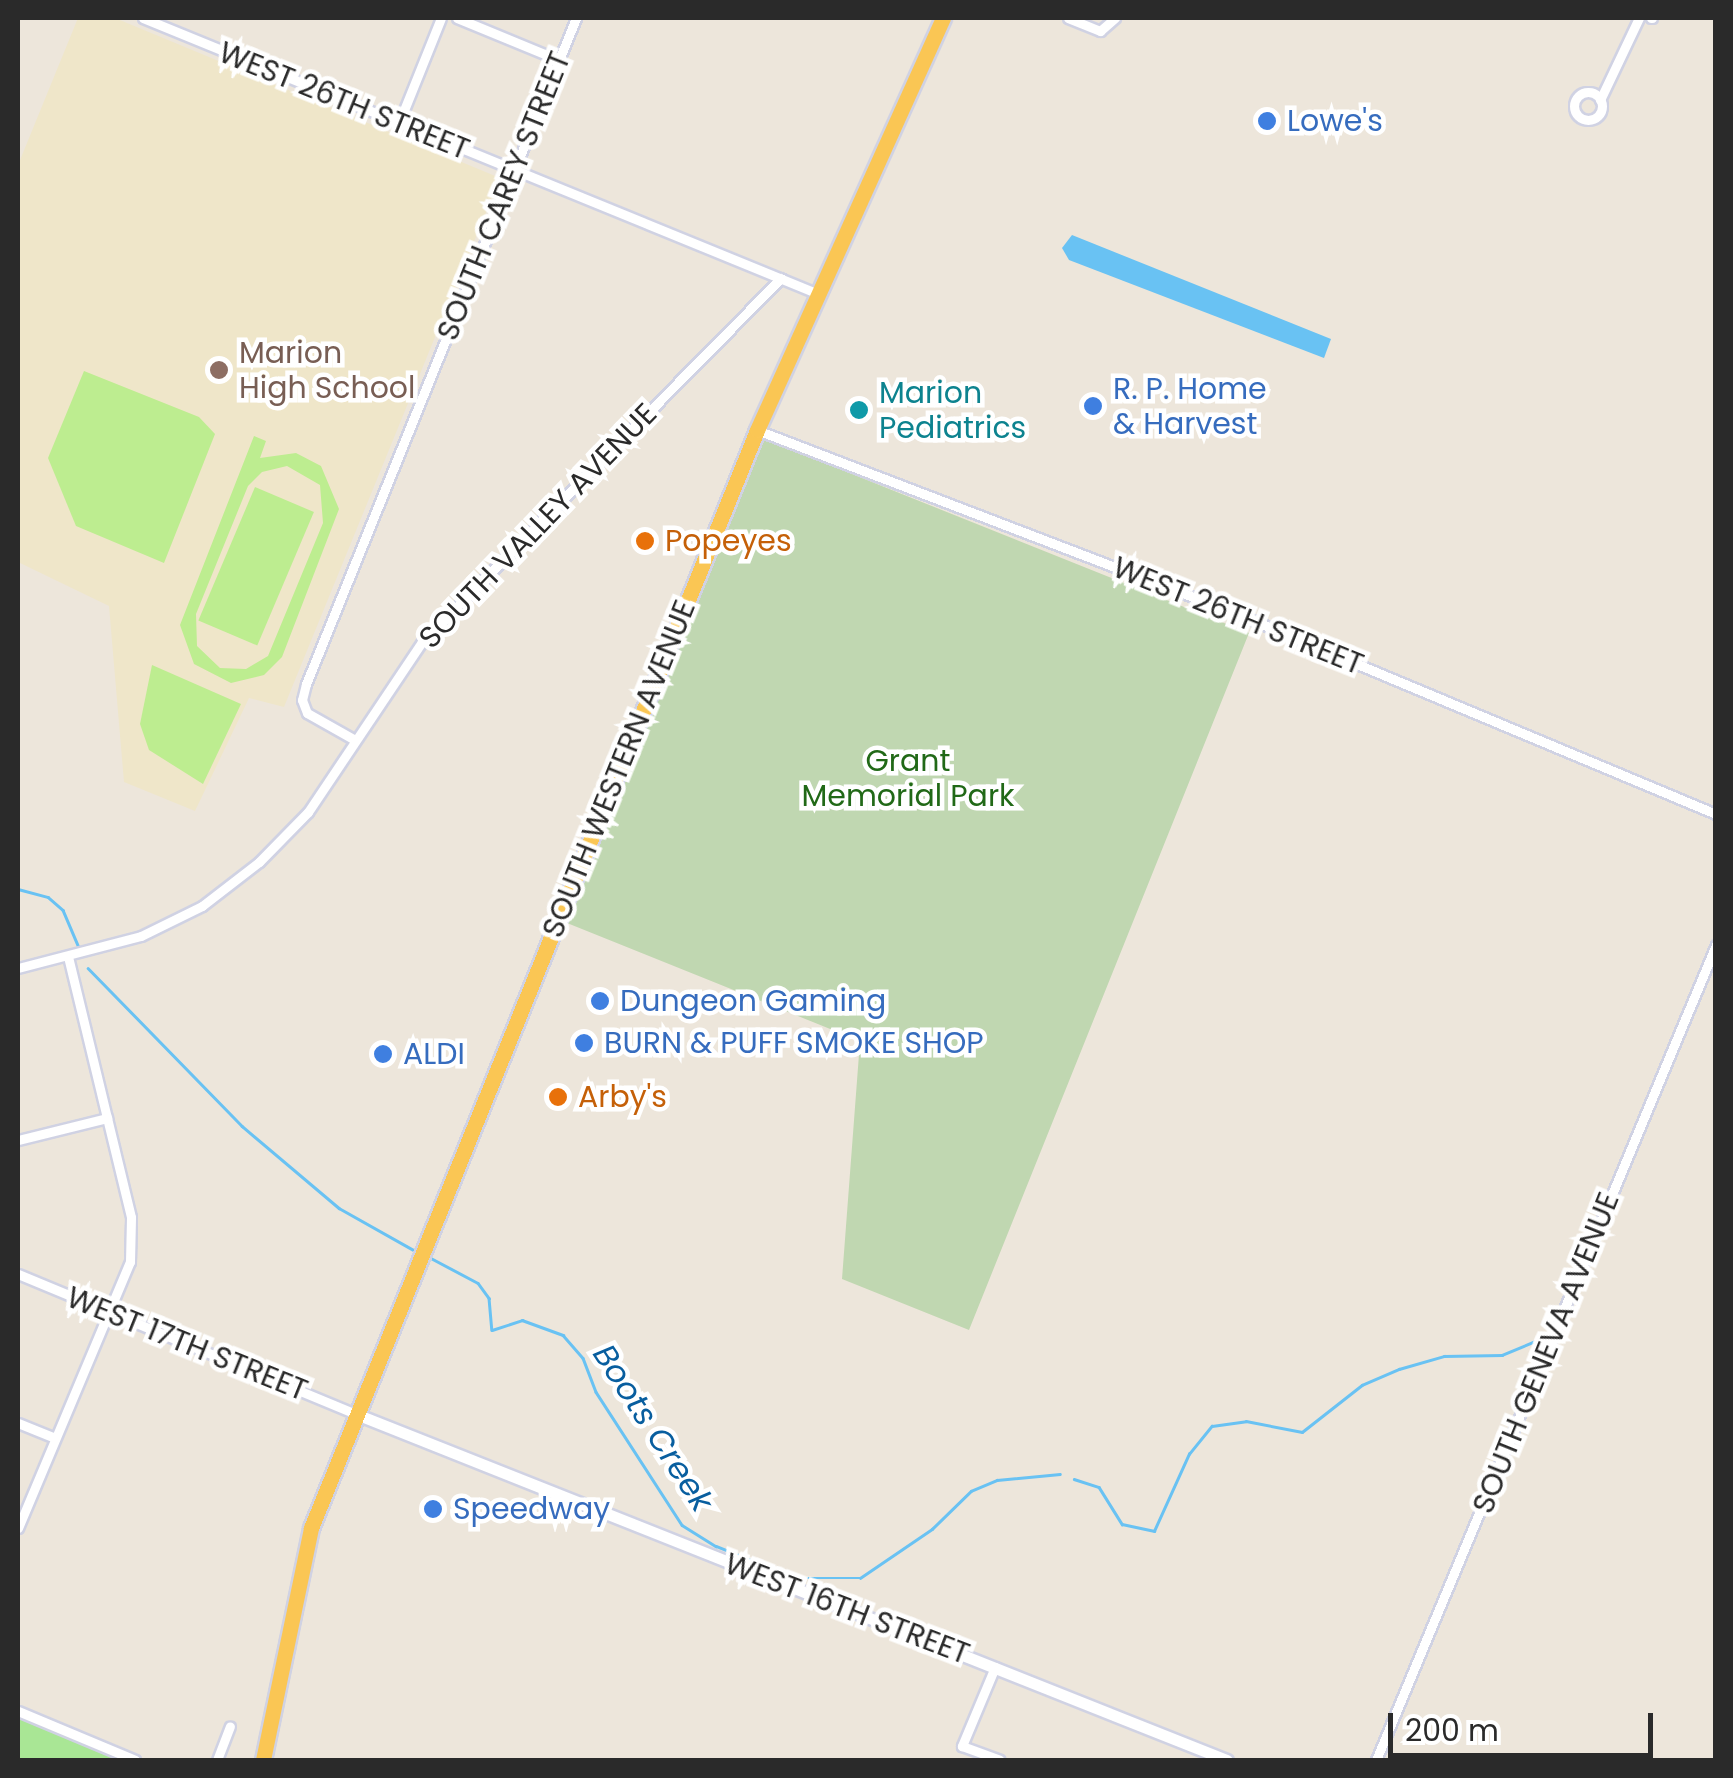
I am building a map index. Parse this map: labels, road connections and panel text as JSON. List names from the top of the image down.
{
  "streets": {
    "highway": ["SOUTH WESTERN AVENUE"],
    "street": [
      "WEST 26TH STREET",
      "SOUTH CAREY STREET",
      "SOUTH VALLEY AVENUE",
      "WEST 17TH STREET",
      "SOUTH GENEVA AVENUE",
      "WEST 16TH STREET"
    ]
  },
  "crossings": [
    ["WEST 26TH STREET", "SOUTH CAREY STREET"],
    ["WEST 26TH STREET", "SOUTH VALLEY AVENUE"],
    ["WEST 26TH STREET", "SOUTH WESTERN AVENUE"],
    ["SOUTH CAREY STREET", "SOUTH VALLEY AVENUE"],
    ["SOUTH WESTERN AVENUE", "WEST 17TH STREET"],
    ["SOUTH WESTERN AVENUE", "WEST 16TH STREET"],
    ["WEST 17TH STREET", "WEST 16TH STREET"]
  ],
  "water": ["Boots Creek"],
  "parks": ["Grant Memorial Park"],
  "places": [
    "Lowe's",
    "Marion High School",
    "R. P. Home & Harvest",
    "Marion Pediatrics",
    "Popeyes",
    "Dungeon Gaming",
    "BURN & PUFF SMOKE SHOP",
    "ALDI",
    "Arby's",
    "Speedway"
  ],
  "scale_bar": "200 m"
}
